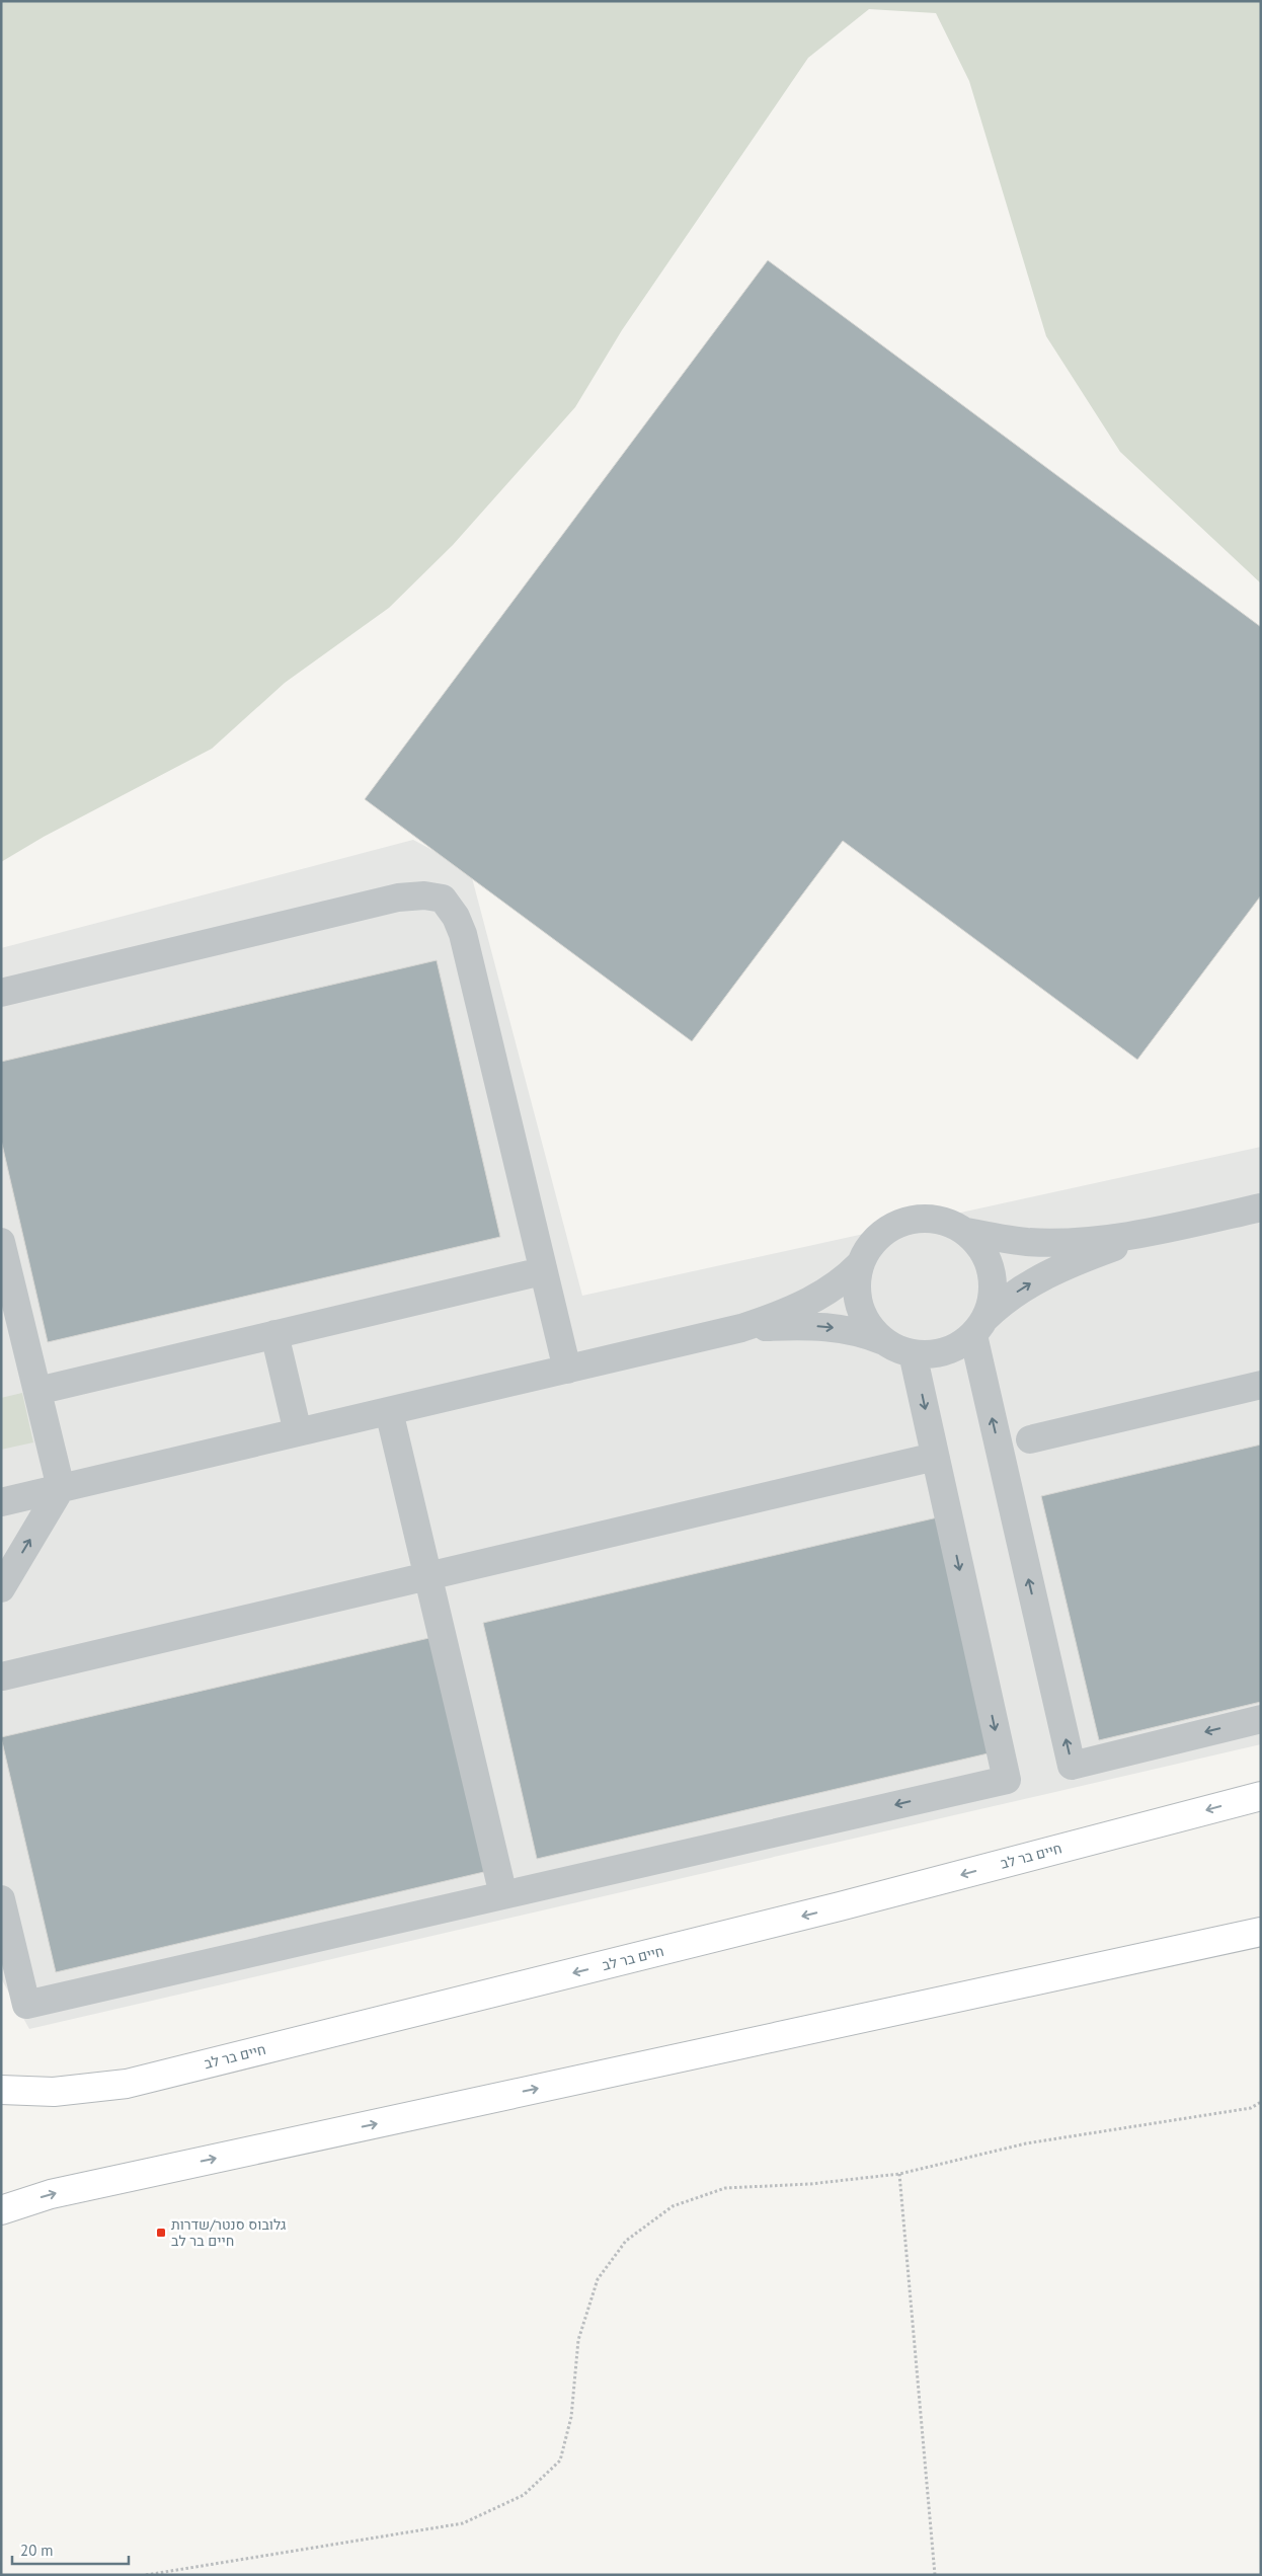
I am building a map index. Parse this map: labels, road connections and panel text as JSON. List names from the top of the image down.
{
  "streets": {
    "main road": ["חיים בר לב"]
  },
  "places": {
    "transit": ["גלובוס סנטר/שדרות חיים בר לב"]
  },
  "scale_bar": "20 m"
}
